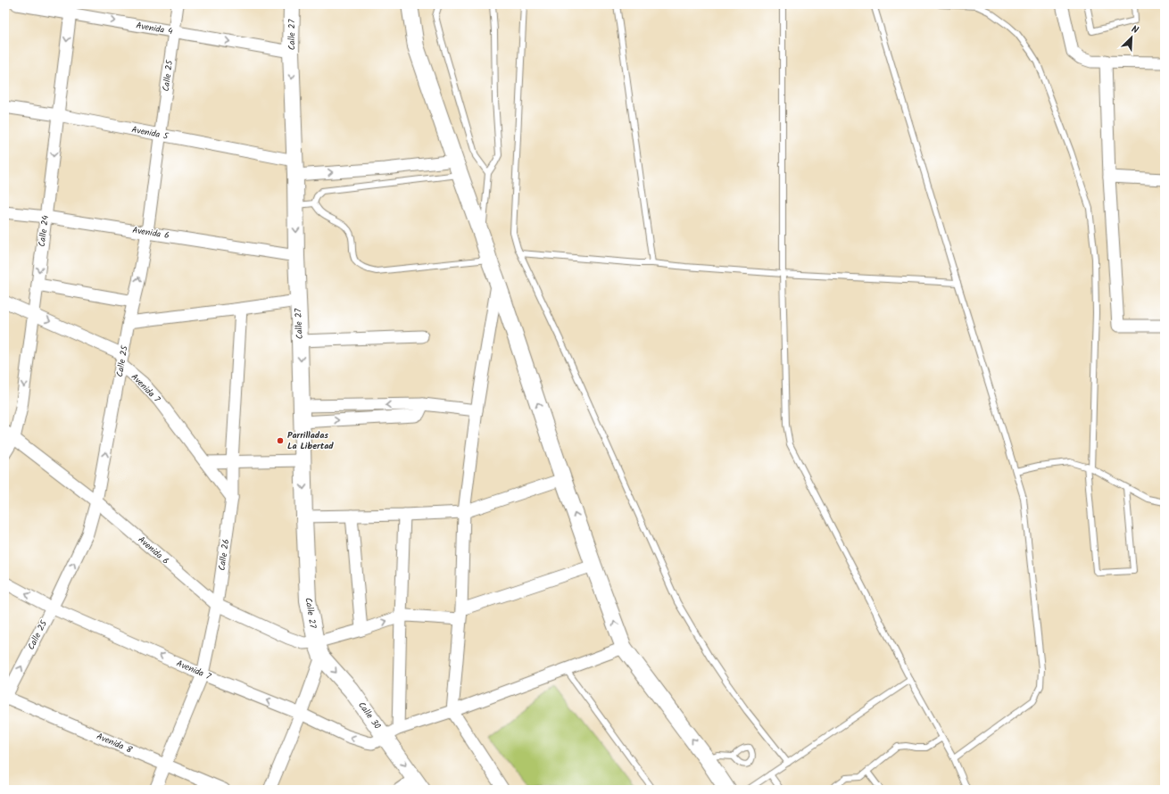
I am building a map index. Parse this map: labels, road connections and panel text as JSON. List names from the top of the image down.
{
  "streets": {
    "main road": ["Calle 27", "Calle 30"],
    "street": [
      "Avenida 4",
      "Calle 25",
      "Avenida 5",
      "Calle 24",
      "Avenida 6",
      "Avenida 7",
      "Calle 26",
      "Avenida 8"
    ]
  },
  "crossings": [
    ["Avenida 4", "Calle 27"],
    ["Avenida 4", "Calle 25"],
    ["Avenida 4", "Calle 24"],
    ["Calle 27", "Avenida 5"],
    ["Calle 27", "Avenida 6"],
    ["Calle 27", "Calle 30"],
    ["Calle 25", "Avenida 5"],
    ["Calle 25", "Avenida 6"],
    ["Calle 25", "Avenida 7"],
    ["Calle 25", "Avenida 8"],
    ["Avenida 5", "Calle 24"],
    ["Calle 24", "Avenida 6"],
    ["Calle 24", "Avenida 7"],
    ["Avenida 6", "Calle 26"],
    ["Avenida 6", "Calle 30"],
    ["Avenida 7", "Calle 26"],
    ["Avenida 7", "Calle 30"],
    ["Calle 26", "Avenida 8"]
  ],
  "one_way": [
    "Avenida 4",
    "Calle 27",
    "Calle 25",
    "Avenida 5",
    "Calle 24",
    "Calle 30"
  ],
  "places": ["Parrilladas La Libertad"],
  "north": "top right"
}
